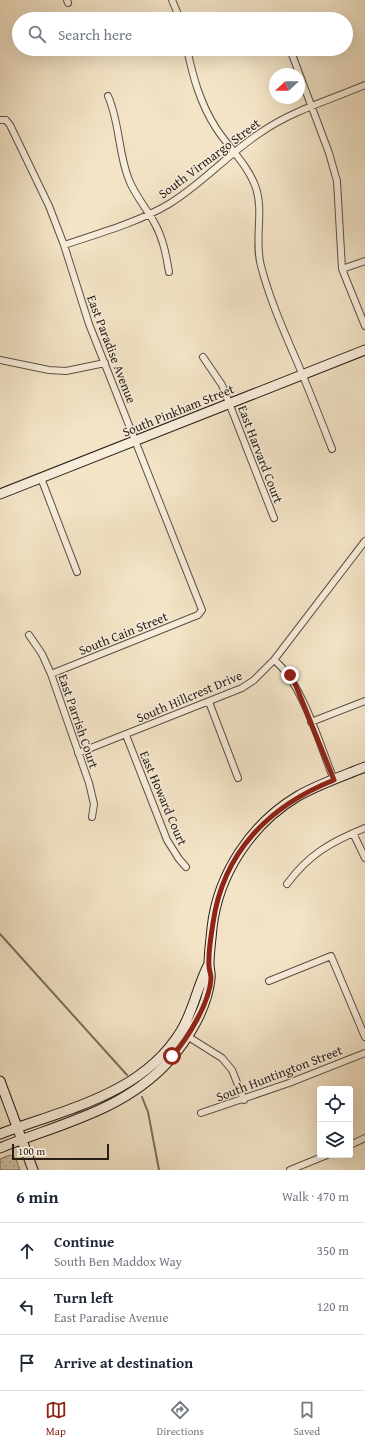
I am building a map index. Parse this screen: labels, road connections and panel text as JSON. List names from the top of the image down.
{
  "streets": {
    "main road": ["South Pinkham Street"],
    "street": [
      "South Virmargo Street",
      "East Paradise Avenue",
      "East Harvard Court",
      "South Cain Street",
      "South Hillcrest Drive",
      "East Parrish Court",
      "East Howard Court",
      "South Huntington Street"
    ]
  },
  "crossings": [
    ["South Virmargo Street", "East Paradise Avenue"],
    ["East Paradise Avenue", "South Pinkham Street"],
    ["East Paradise Avenue", "South Cain Street"],
    ["South Pinkham Street", "East Harvard Court"],
    ["South Cain Street", "East Parrish Court"],
    ["South Hillcrest Drive", "East Parrish Court"],
    ["South Hillcrest Drive", "East Howard Court"]
  ],
  "scale_bar": "100 m",
  "north": "left",
  "page": {
    "search": "Search here",
    "scale": "100 m",
    "heading": ["6 min", "Walk · 470 m"],
    "list": [
      ["Continue", "South Ben Maddox Way", "350 m"],
      ["Turn left", "East Paradise Avenue", "120 m"],
      "Arrive at destination"
    ],
    "nav": ["Map", "Directions", "Saved"]
  }
}
